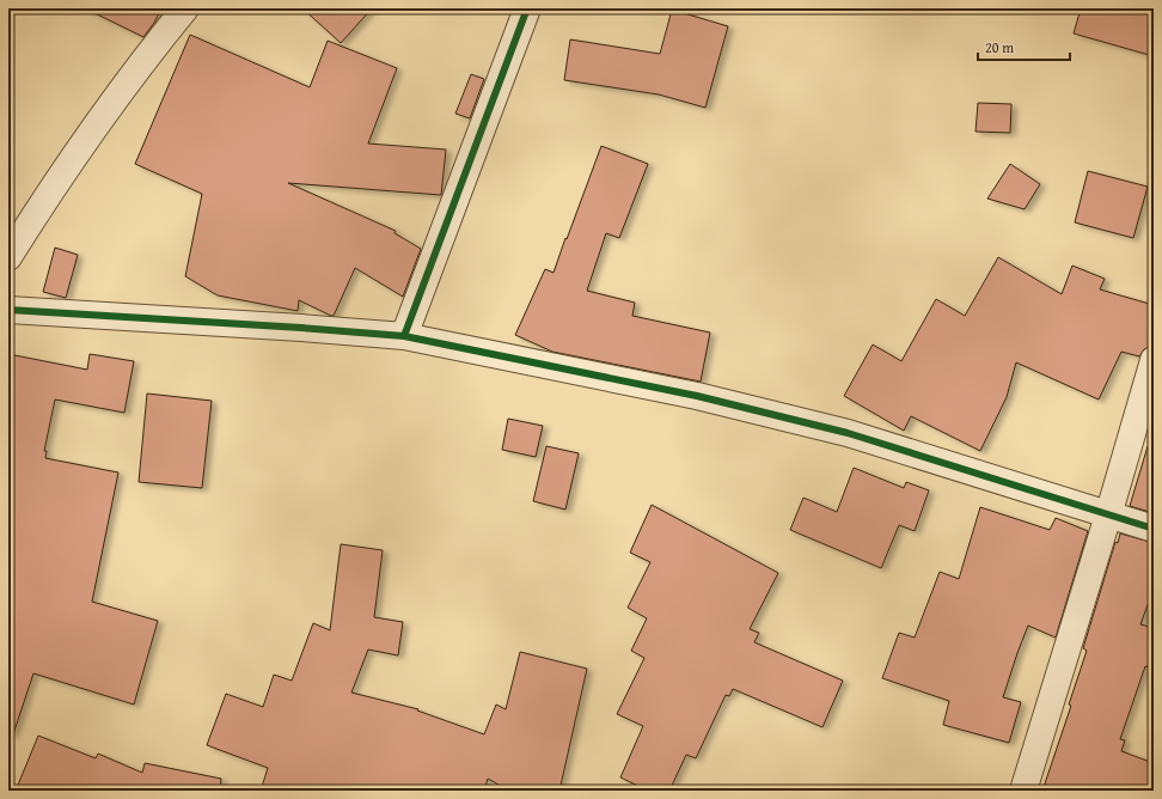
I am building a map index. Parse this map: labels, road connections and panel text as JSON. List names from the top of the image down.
{
  "scale_bar": "20 m"
}
